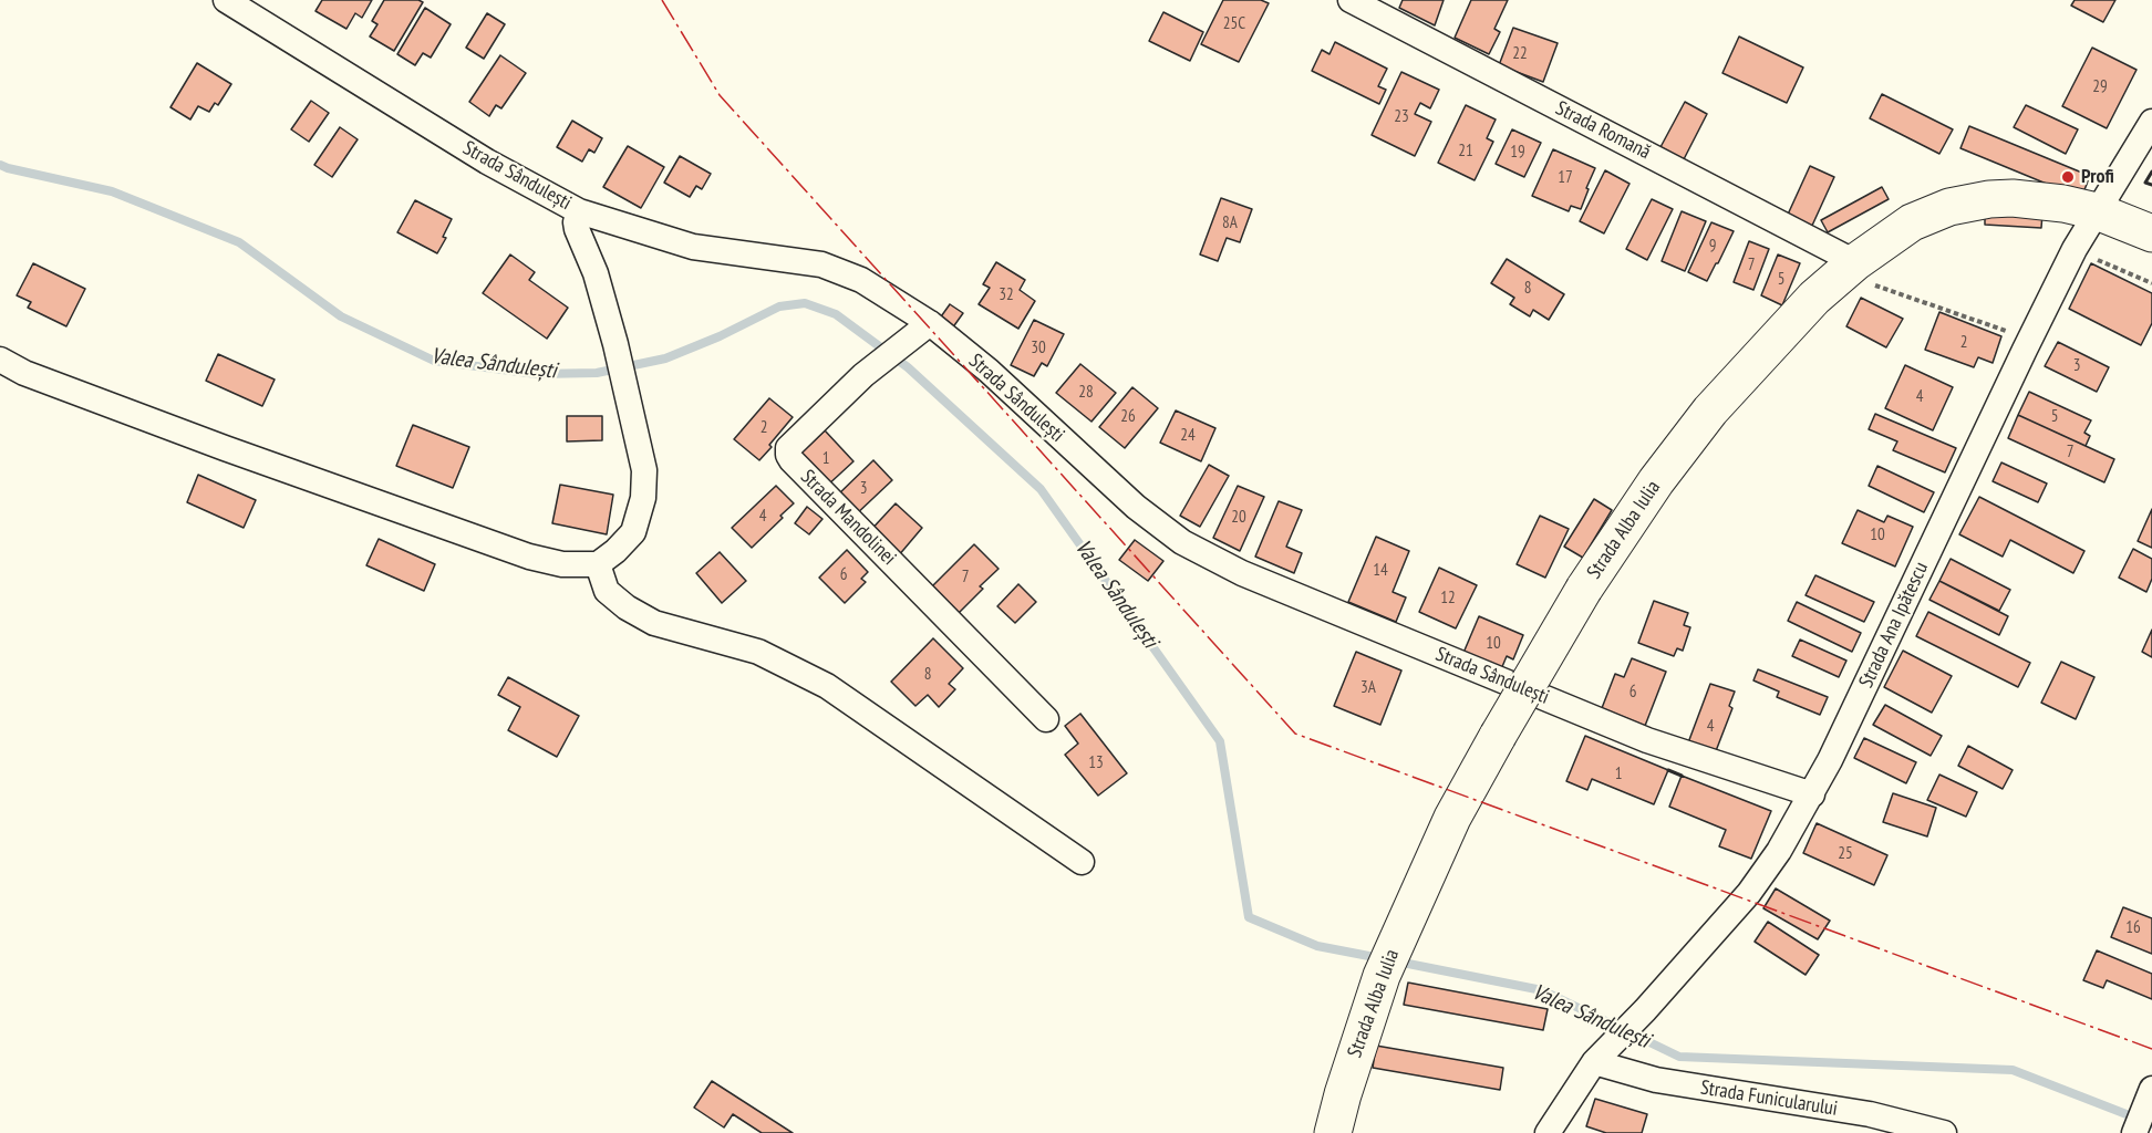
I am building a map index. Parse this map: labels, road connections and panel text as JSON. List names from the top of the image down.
{
  "streets": {
    "main road": ["Strada Alba Iulia"],
    "street": [
      "Strada Romană",
      "Strada Sândulești",
      "Strada Mandolinei",
      "Strada Ana Ipătescu",
      "Strada Funicularului"
    ]
  },
  "crossings": [
    ["Strada Romană", "Strada Alba Iulia"],
    ["Strada Sândulești", "Strada Mandolinei"],
    ["Strada Sândulești", "Strada Ana Ipătescu"],
    ["Strada Alba Iulia", "Strada Ana Ipătescu"],
    ["Strada Ana Ipătescu", "Strada Funicularului"]
  ],
  "water": ["Valea Sândulești"],
  "places": ["Profi"],
  "house_numbers": [
    "25C",
    "22",
    "29",
    "23",
    "21",
    "19",
    "17",
    "8A",
    "9",
    "7",
    "5",
    "8",
    "32",
    "2",
    "30",
    "3",
    "28",
    "4",
    "26",
    "5",
    "2",
    "24",
    "7",
    "1",
    "3",
    "4",
    "20",
    "10",
    "14",
    "6",
    "7",
    "12",
    "10",
    "8",
    "3A",
    "6",
    "4",
    "13",
    "1",
    "25",
    "16"
  ]
}
